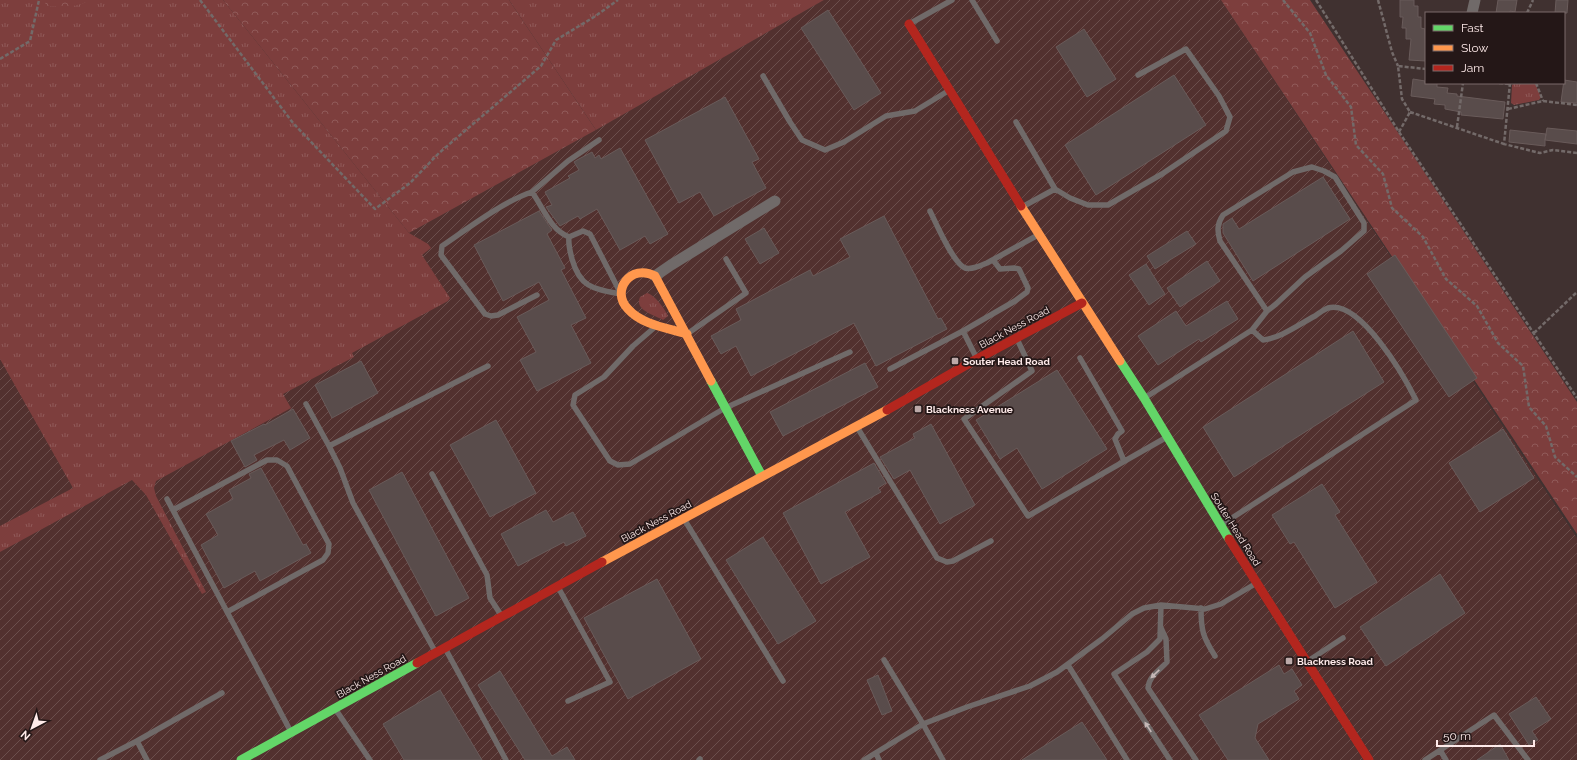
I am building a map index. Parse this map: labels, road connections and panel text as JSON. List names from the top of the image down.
{
  "streets": {
    "street": ["Black Ness Road", "Souter Head Road"]
  },
  "crossings": [
    ["Black Ness Road", "Souter Head Road"]
  ],
  "places": {
    "transit": ["Souter Head Road", "Blackness Avenue", "Blackness Road"]
  },
  "legend": ["Fast", "Slow", "Jam"],
  "scale_bar": "50 m",
  "north": "bottom left"
}
